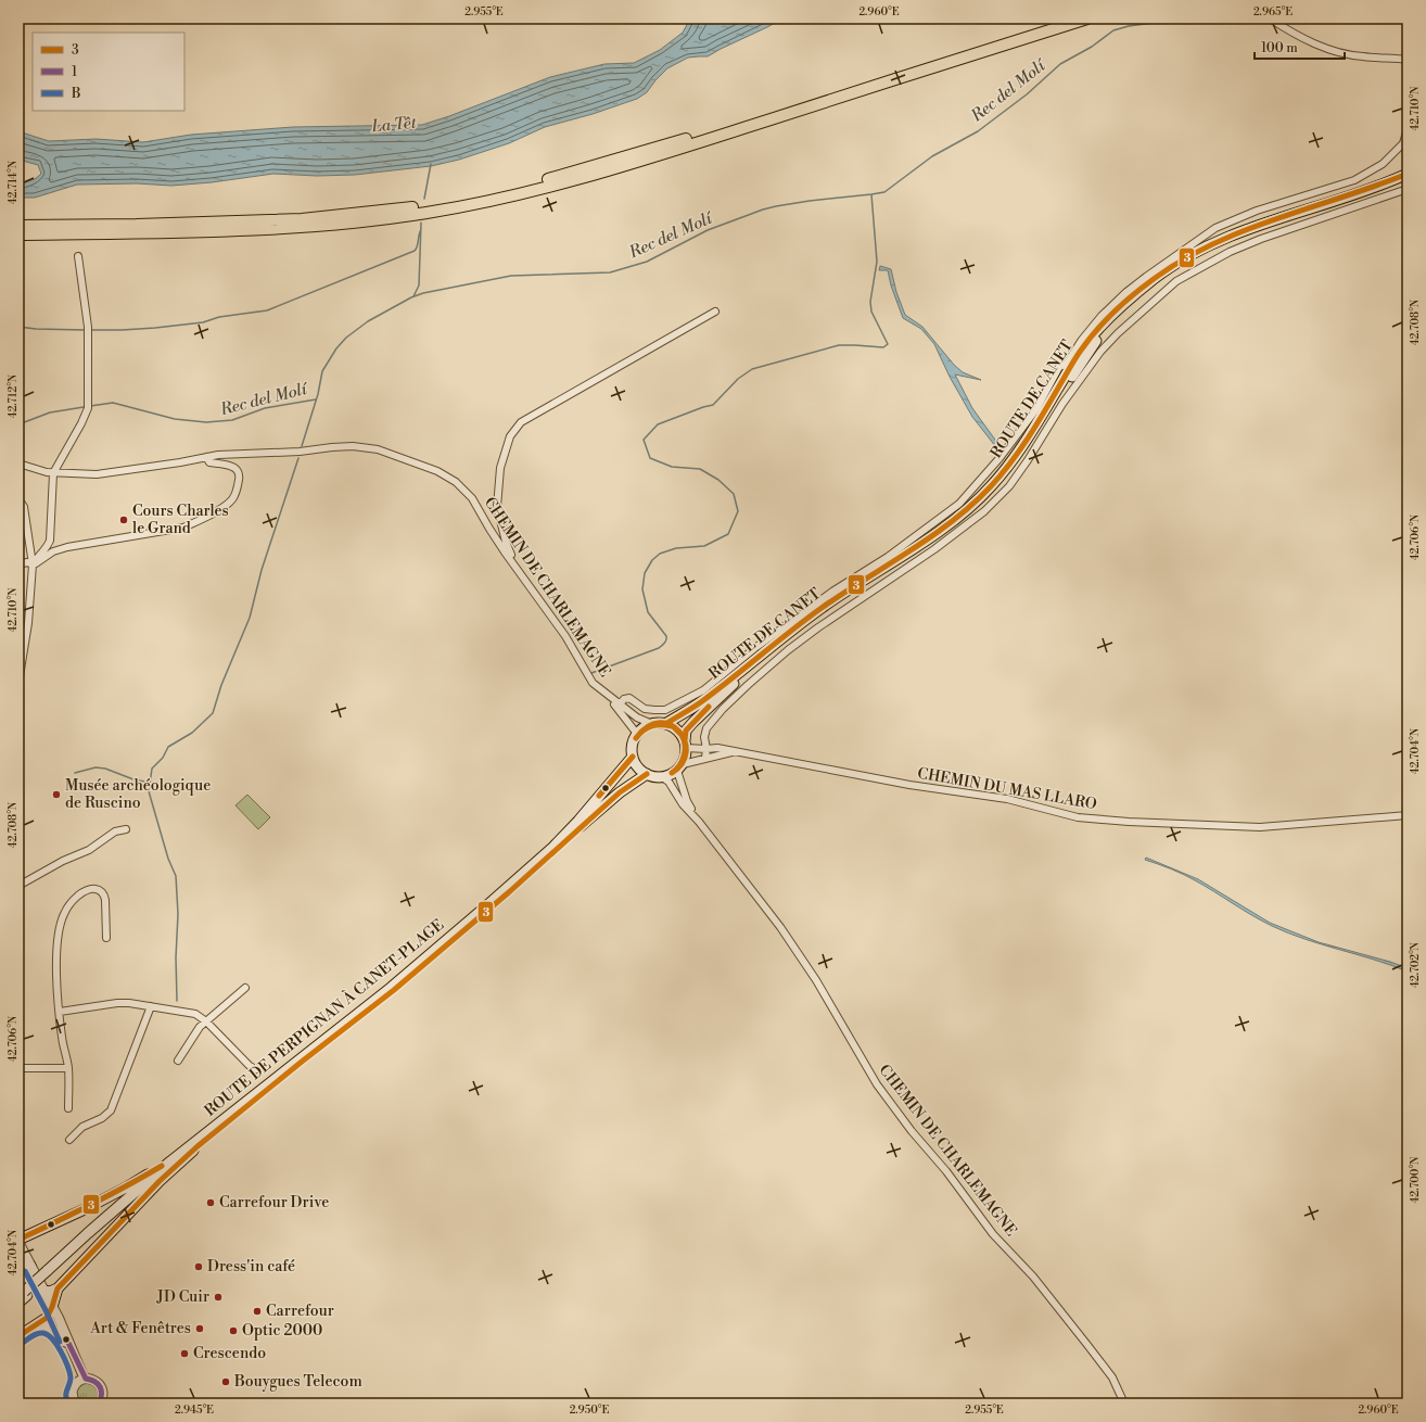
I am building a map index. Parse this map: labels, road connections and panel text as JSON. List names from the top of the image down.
{
  "streets": {
    "main road": ["ROUTE DE CANET", "ROUTE DE PERPIGNAN À CANET-PLAGE"],
    "street": ["CHEMIN DE CHARLEMAGNE", "CHEMIN DU MAS LLARO"]
  },
  "crossings": [
    ["ROUTE DE CANET", "CHEMIN DE CHARLEMAGNE"],
    ["ROUTE DE CANET", "CHEMIN DU MAS LLARO"],
    ["ROUTE DE CANET", "ROUTE DE PERPIGNAN À CANET-PLAGE"],
    ["CHEMIN DE CHARLEMAGNE", "CHEMIN DU MAS LLARO"],
    ["CHEMIN DE CHARLEMAGNE", "ROUTE DE PERPIGNAN À CANET-PLAGE"],
    ["CHEMIN DU MAS LLARO", "ROUTE DE PERPIGNAN À CANET-PLAGE"]
  ],
  "water": ["Rec del Molí", "La Têt"],
  "places": [
    "Cours Charles le Grand",
    "Musée archéologique de Ruscino",
    "Carrefour Drive",
    "Dress'in café",
    "JD Cuir",
    "Carrefour",
    "Art & Fenêtres",
    "Optic 2000",
    "Crescendo",
    "Bouygues Telecom"
  ],
  "lines": ["transit line 3", "transit line B", "transit line 1"],
  "legend": ["3", "1", "B"],
  "scale_bar": "100 m",
  "coordinates": [
    "2.955°E",
    "2.960°E",
    "2.965°E",
    "42.710°N",
    "42.714°N",
    "42.708°N",
    "42.712°N",
    "42.706°N",
    "42.704°N",
    "42.702°N",
    "42.700°N",
    "2.945°E",
    "2.950°E"
  ]
}
